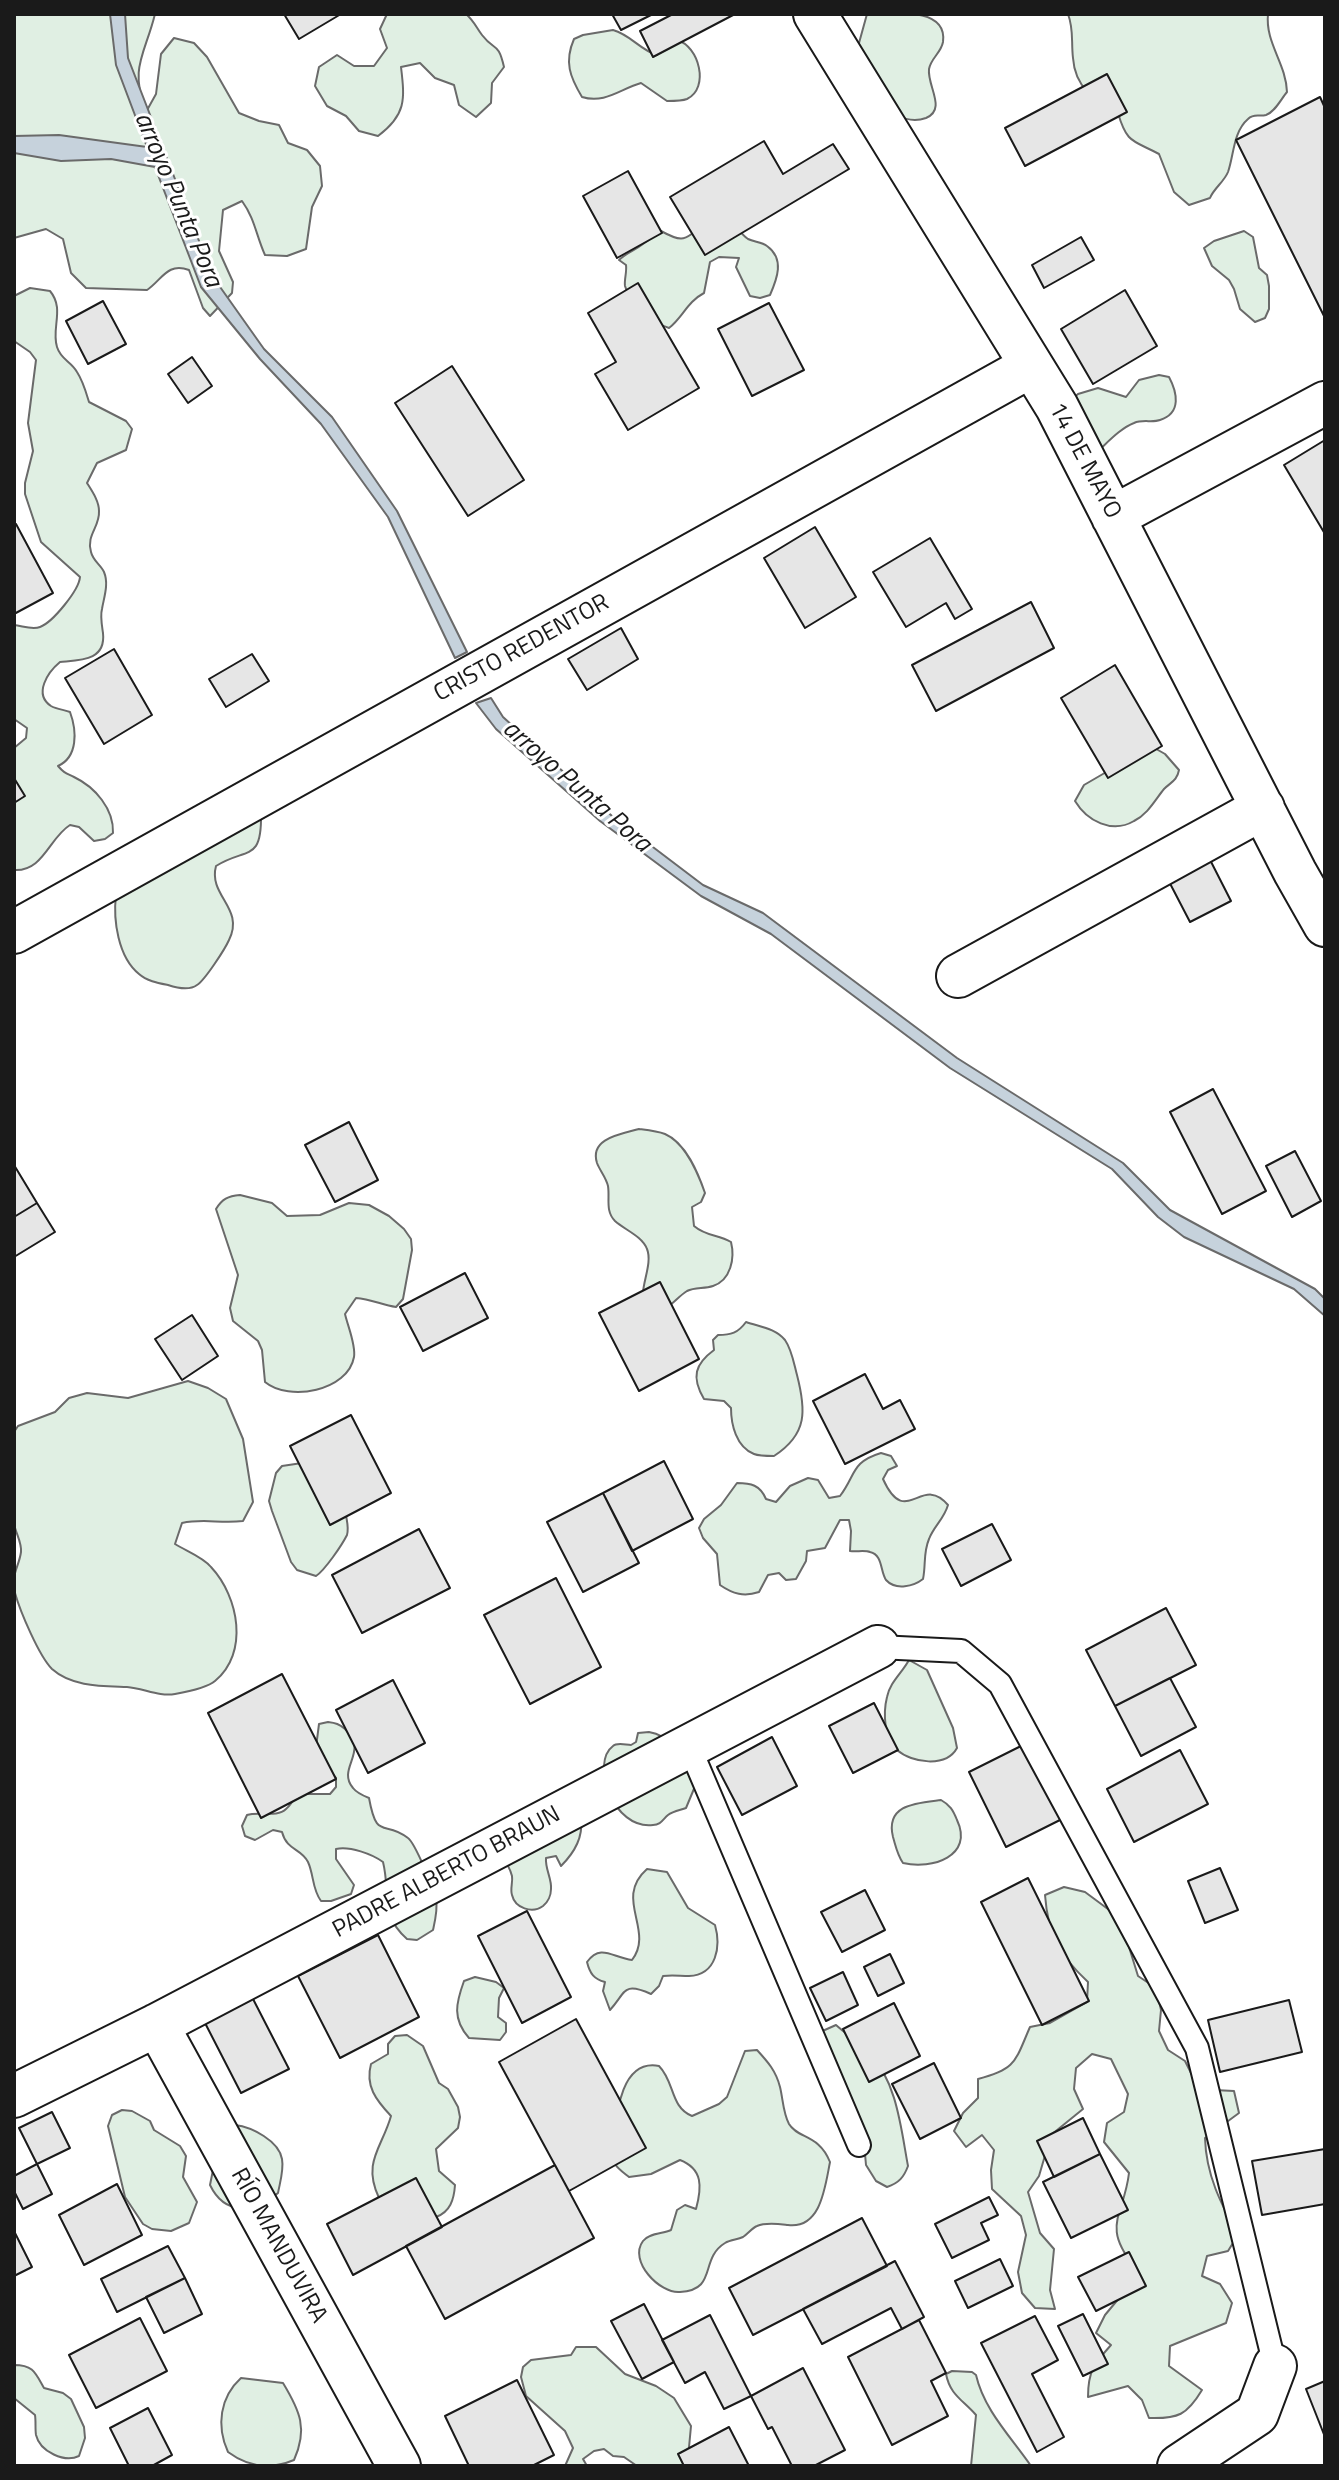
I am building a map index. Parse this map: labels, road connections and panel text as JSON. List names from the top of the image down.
{
  "streets": {
    "street": [
      "14 DE MAYO",
      "CRISTO REDENTOR",
      "PADRE ALBERTO BRAUN",
      "RÍO MANDUVIRA"
    ]
  },
  "crossings": [
    ["14 DE MAYO", "CRISTO REDENTOR"],
    ["PADRE ALBERTO BRAUN", "RÍO MANDUVIRA"]
  ],
  "water": ["arroyo Punta Pora"]
}
